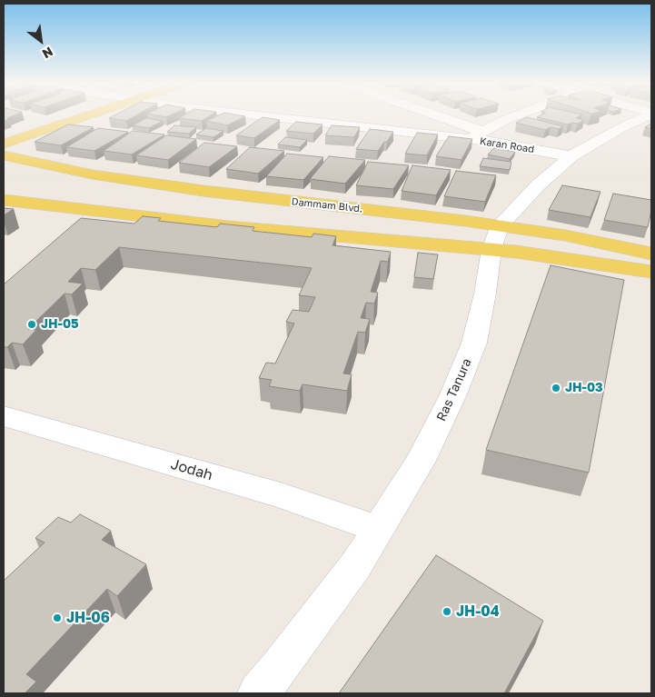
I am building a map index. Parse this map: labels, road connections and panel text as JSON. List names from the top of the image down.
{
  "streets": {
    "main road": ["Dammam Blvd."],
    "street": ["Karan Road", "Ras Tanura", "Jodah"]
  },
  "crossings": [
    ["Dammam Blvd.", "Ras Tanura"],
    ["Ras Tanura", "Jodah"]
  ],
  "places": [
    "JH-05",
    "JH-03",
    "JH-04",
    "JH-06"
  ],
  "north": "bottom right"
}
